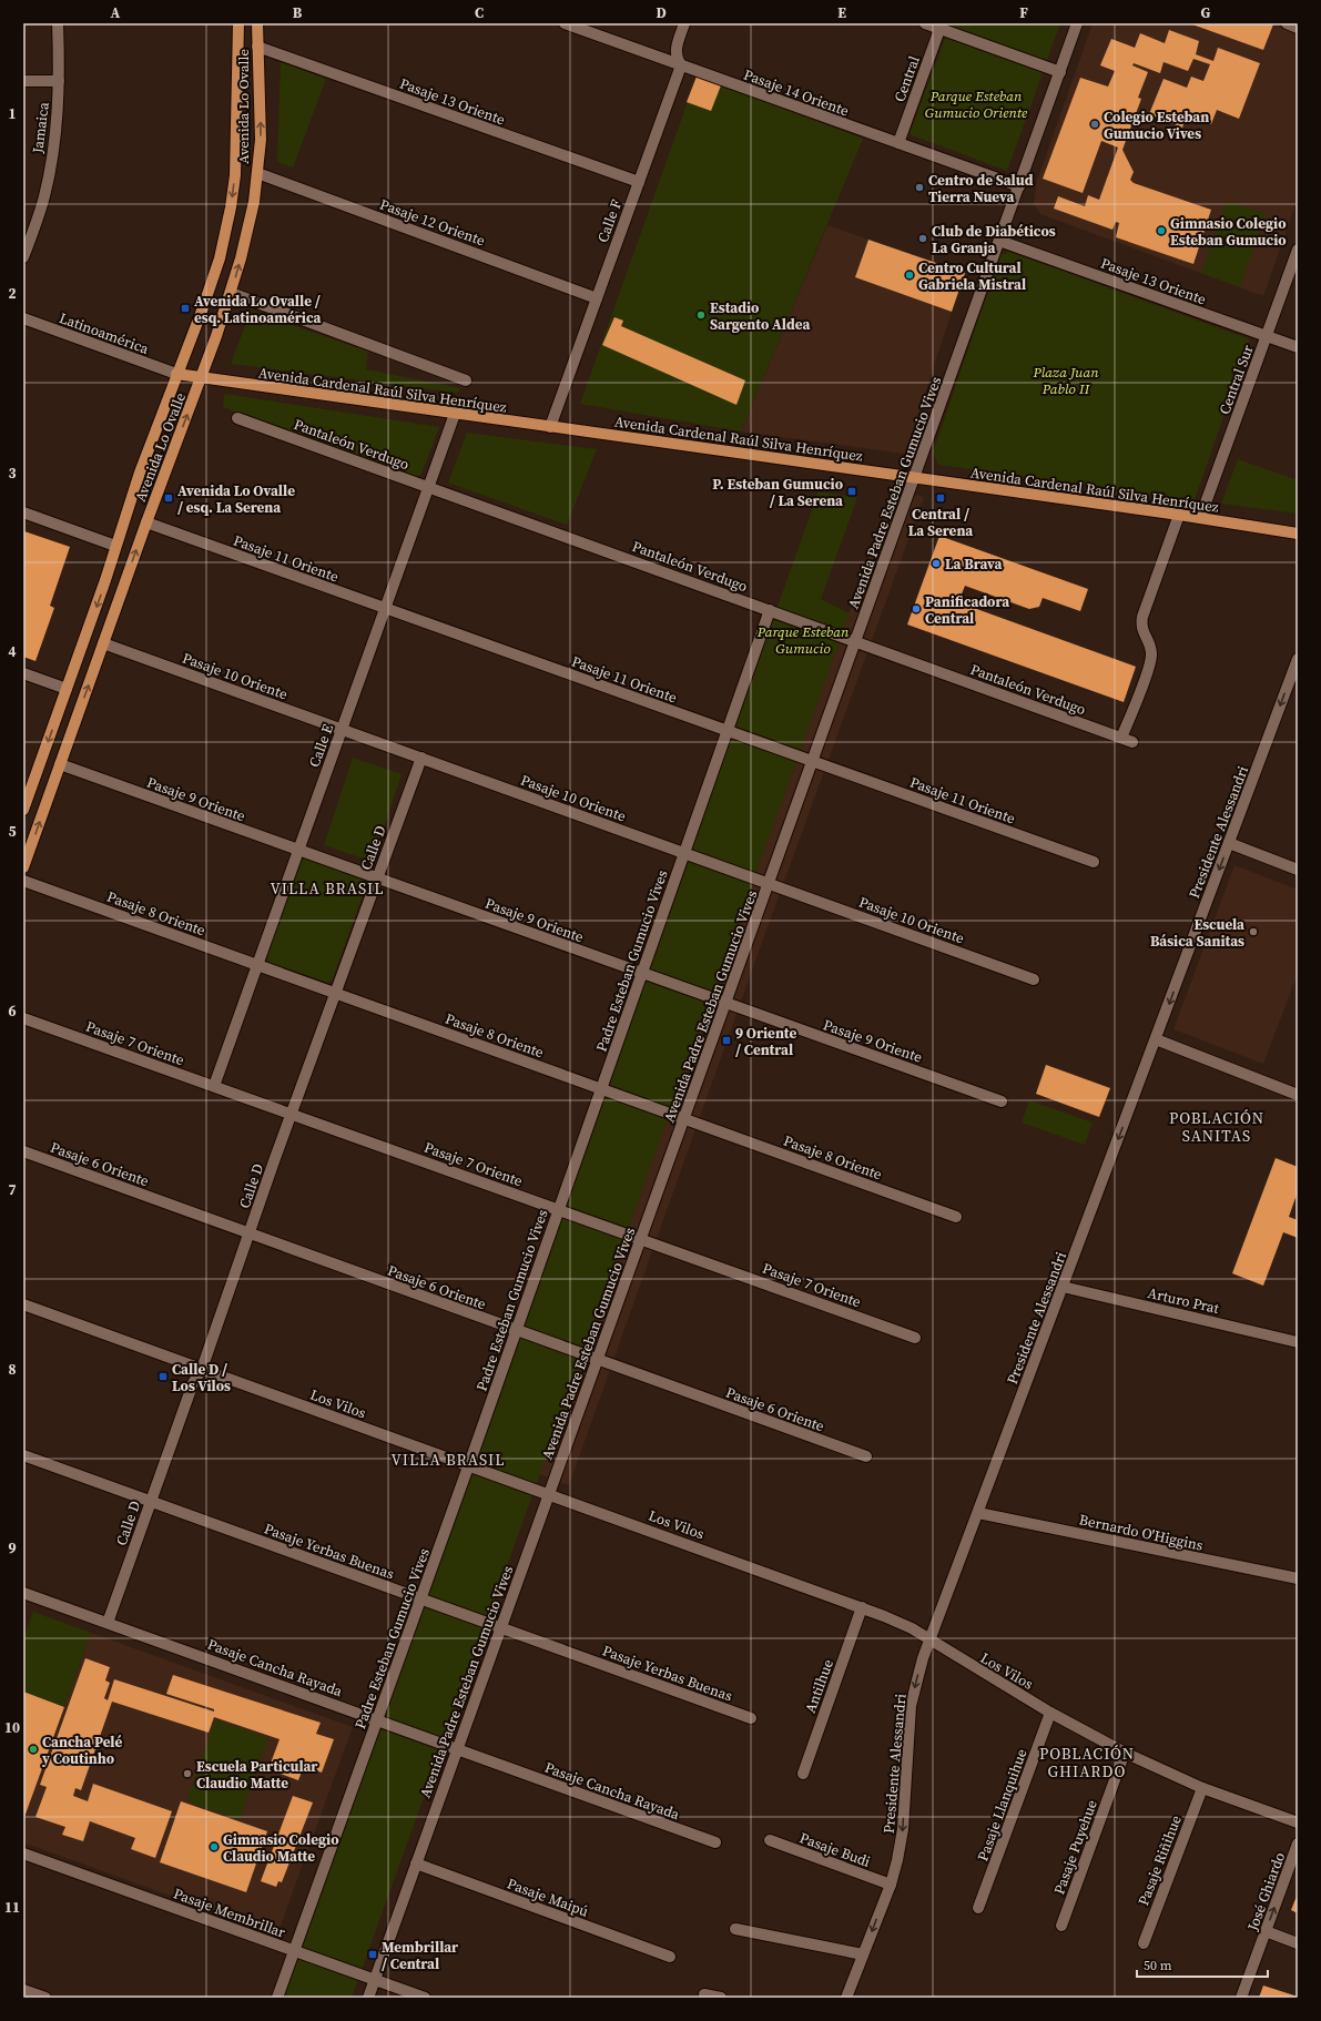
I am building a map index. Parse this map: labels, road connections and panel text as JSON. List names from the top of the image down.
{
  "streets": {
    "main road": ["Avenida Lo Ovalle", "Avenida Cardenal Raúl Silva Henríquez"],
    "street": [
      "Central",
      "Pasaje 14 Oriente",
      "Pasaje 13 Oriente",
      "Jamaica",
      "Calle F",
      "Pasaje 12 Oriente",
      "Latinoamérica",
      "Central Sur",
      "Pantaleón Verdugo",
      "Avenida Padre Esteban Gumucio Vives",
      "Pasaje 11 Oriente",
      "Pasaje 10 Oriente",
      "Calle E",
      "Pasaje 9 Oriente",
      "Presidente Alessandri",
      "Calle D",
      "Pasaje 8 Oriente",
      "Padre Esteban Gumucio Vives",
      "Pasaje 7 Oriente",
      "Pasaje 6 Oriente",
      "Arturo Prat",
      "Los Vilos",
      "Bernardo O'Higgins",
      "Pasaje Yerbas Buenas",
      "Pasaje Cancha Rayada",
      "Antilhue",
      "Pasaje Llanquihue",
      "Pasaje Puyehue",
      "Pasaje Budi",
      "Pasaje Riñihue",
      "José Ghiardo",
      "Pasaje Maipú",
      "Pasaje Membrillar"
    ]
  },
  "crossings": [
    ["Central", "Pasaje 14 Oriente"],
    ["Pasaje 14 Oriente", "Calle F"],
    ["Pasaje 14 Oriente", "Avenida Padre Esteban Gumucio Vives"],
    ["Pasaje 13 Oriente", "Avenida Lo Ovalle"],
    ["Pasaje 13 Oriente", "Calle F"],
    ["Pasaje 13 Oriente", "Central Sur"],
    ["Pasaje 13 Oriente", "Avenida Padre Esteban Gumucio Vives"],
    ["Avenida Lo Ovalle", "Pasaje 12 Oriente"],
    ["Avenida Lo Ovalle", "Latinoamérica"],
    ["Avenida Lo Ovalle", "Avenida Cardenal Raúl Silva Henríquez"],
    ["Avenida Lo Ovalle", "Pasaje 11 Oriente"],
    ["Avenida Lo Ovalle", "Pasaje 10 Oriente"],
    ["Avenida Lo Ovalle", "Pasaje 9 Oriente"],
    ["Calle F", "Pasaje 12 Oriente"],
    ["Calle F", "Avenida Cardenal Raúl Silva Henríquez"],
    ["Latinoamérica", "Avenida Cardenal Raúl Silva Henríquez"],
    ["Central Sur", "Avenida Cardenal Raúl Silva Henríquez"],
    ["Avenida Cardenal Raúl Silva Henríquez", "Avenida Padre Esteban Gumucio Vives"],
    ["Avenida Cardenal Raúl Silva Henríquez", "Calle E"],
    ["Pantaleón Verdugo", "Avenida Padre Esteban Gumucio Vives"],
    ["Pantaleón Verdugo", "Calle E"],
    ["Pantaleón Verdugo", "Padre Esteban Gumucio Vives"],
    ["Avenida Padre Esteban Gumucio Vives", "Pasaje 11 Oriente"],
    ["Avenida Padre Esteban Gumucio Vives", "Pasaje 10 Oriente"],
    ["Avenida Padre Esteban Gumucio Vives", "Pasaje 9 Oriente"],
    ["Avenida Padre Esteban Gumucio Vives", "Pasaje 8 Oriente"],
    ["Avenida Padre Esteban Gumucio Vives", "Pasaje 7 Oriente"],
    ["Avenida Padre Esteban Gumucio Vives", "Pasaje 6 Oriente"],
    ["Avenida Padre Esteban Gumucio Vives", "Los Vilos"],
    ["Avenida Padre Esteban Gumucio Vives", "Pasaje Yerbas Buenas"],
    ["Avenida Padre Esteban Gumucio Vives", "Pasaje Cancha Rayada"],
    ["Avenida Padre Esteban Gumucio Vives", "Pasaje Maipú"],
    ["Avenida Padre Esteban Gumucio Vives", "Pasaje Membrillar"],
    ["Pasaje 11 Oriente", "Calle E"],
    ["Pasaje 11 Oriente", "Padre Esteban Gumucio Vives"],
    ["Pasaje 10 Oriente", "Calle E"],
    ["Pasaje 10 Oriente", "Calle D"],
    ["Pasaje 10 Oriente", "Padre Esteban Gumucio Vives"],
    ["Calle E", "Pasaje 9 Oriente"],
    ["Calle E", "Pasaje 8 Oriente"],
    ["Calle E", "Pasaje 7 Oriente"],
    ["Pasaje 9 Oriente", "Calle D"],
    ["Pasaje 9 Oriente", "Padre Esteban Gumucio Vives"],
    ["Presidente Alessandri", "Arturo Prat"],
    ["Presidente Alessandri", "Los Vilos"],
    ["Presidente Alessandri", "Bernardo O'Higgins"],
    ["Presidente Alessandri", "Pasaje Budi"],
    ["Calle D", "Pasaje 8 Oriente"],
    ["Calle D", "Pasaje 7 Oriente"],
    ["Calle D", "Pasaje 6 Oriente"],
    ["Calle D", "Los Vilos"],
    ["Calle D", "Pasaje Yerbas Buenas"],
    ["Calle D", "Pasaje Cancha Rayada"],
    ["Pasaje 8 Oriente", "Padre Esteban Gumucio Vives"],
    ["Padre Esteban Gumucio Vives", "Pasaje 7 Oriente"],
    ["Padre Esteban Gumucio Vives", "Pasaje 6 Oriente"],
    ["Padre Esteban Gumucio Vives", "Los Vilos"],
    ["Padre Esteban Gumucio Vives", "Pasaje Yerbas Buenas"],
    ["Padre Esteban Gumucio Vives", "Pasaje Cancha Rayada"],
    ["Padre Esteban Gumucio Vives", "Pasaje Membrillar"],
    ["Los Vilos", "Antilhue"],
    ["Los Vilos", "Pasaje Llanquihue"],
    ["Los Vilos", "Pasaje Puyehue"],
    ["Los Vilos", "Pasaje Riñihue"]
  ],
  "one_way": ["Presidente Alessandri", "José Ghiardo"],
  "districts": [
    "VILLA BRASIL",
    "POBLACIÓN SANITAS",
    "VILLA BRASIL",
    "POBLACIÓN GHIARDO"
  ],
  "parks": ["Parque Esteban Gumucio Oriente", "Plaza Juan Pablo II", "Parque Esteban Gumucio"],
  "places": {
    "other": [
      "Colegio Esteban Gumucio Vives",
      "Centro de Salud Tierra Nueva",
      "Gimnasio Colegio Esteban Gumucio",
      "Club de Diabéticos La Granja",
      "Centro Cultural Gabriela Mistral",
      "Estadio Sargento Aldea",
      "La Brava",
      "Panificadora Central",
      "Escuela Básica Sanitas",
      "Cancha Pelé y Coutinho",
      "Escuela Particular Claudio Matte",
      "Gimnasio Colegio Claudio Matte"
    ],
    "transit": [
      "Avenida Lo Ovalle / esq. Latinoamérica",
      "P. Esteban Gumucio / La Serena",
      "Avenida Lo Ovalle / esq. La Serena",
      "Central / La Serena",
      "9 Oriente / Central",
      "Calle D / Los Vilos",
      "Membrillar / Central"
    ]
  },
  "scale_bar": "50 m",
  "grid": {
    "columns": [
      "A",
      "B",
      "C",
      "D",
      "E",
      "F",
      "G"
    ],
    "rows": [
      "1",
      "2",
      "3",
      "4",
      "5",
      "6",
      "7",
      "8",
      "9",
      "10",
      "11"
    ]
  }
}
